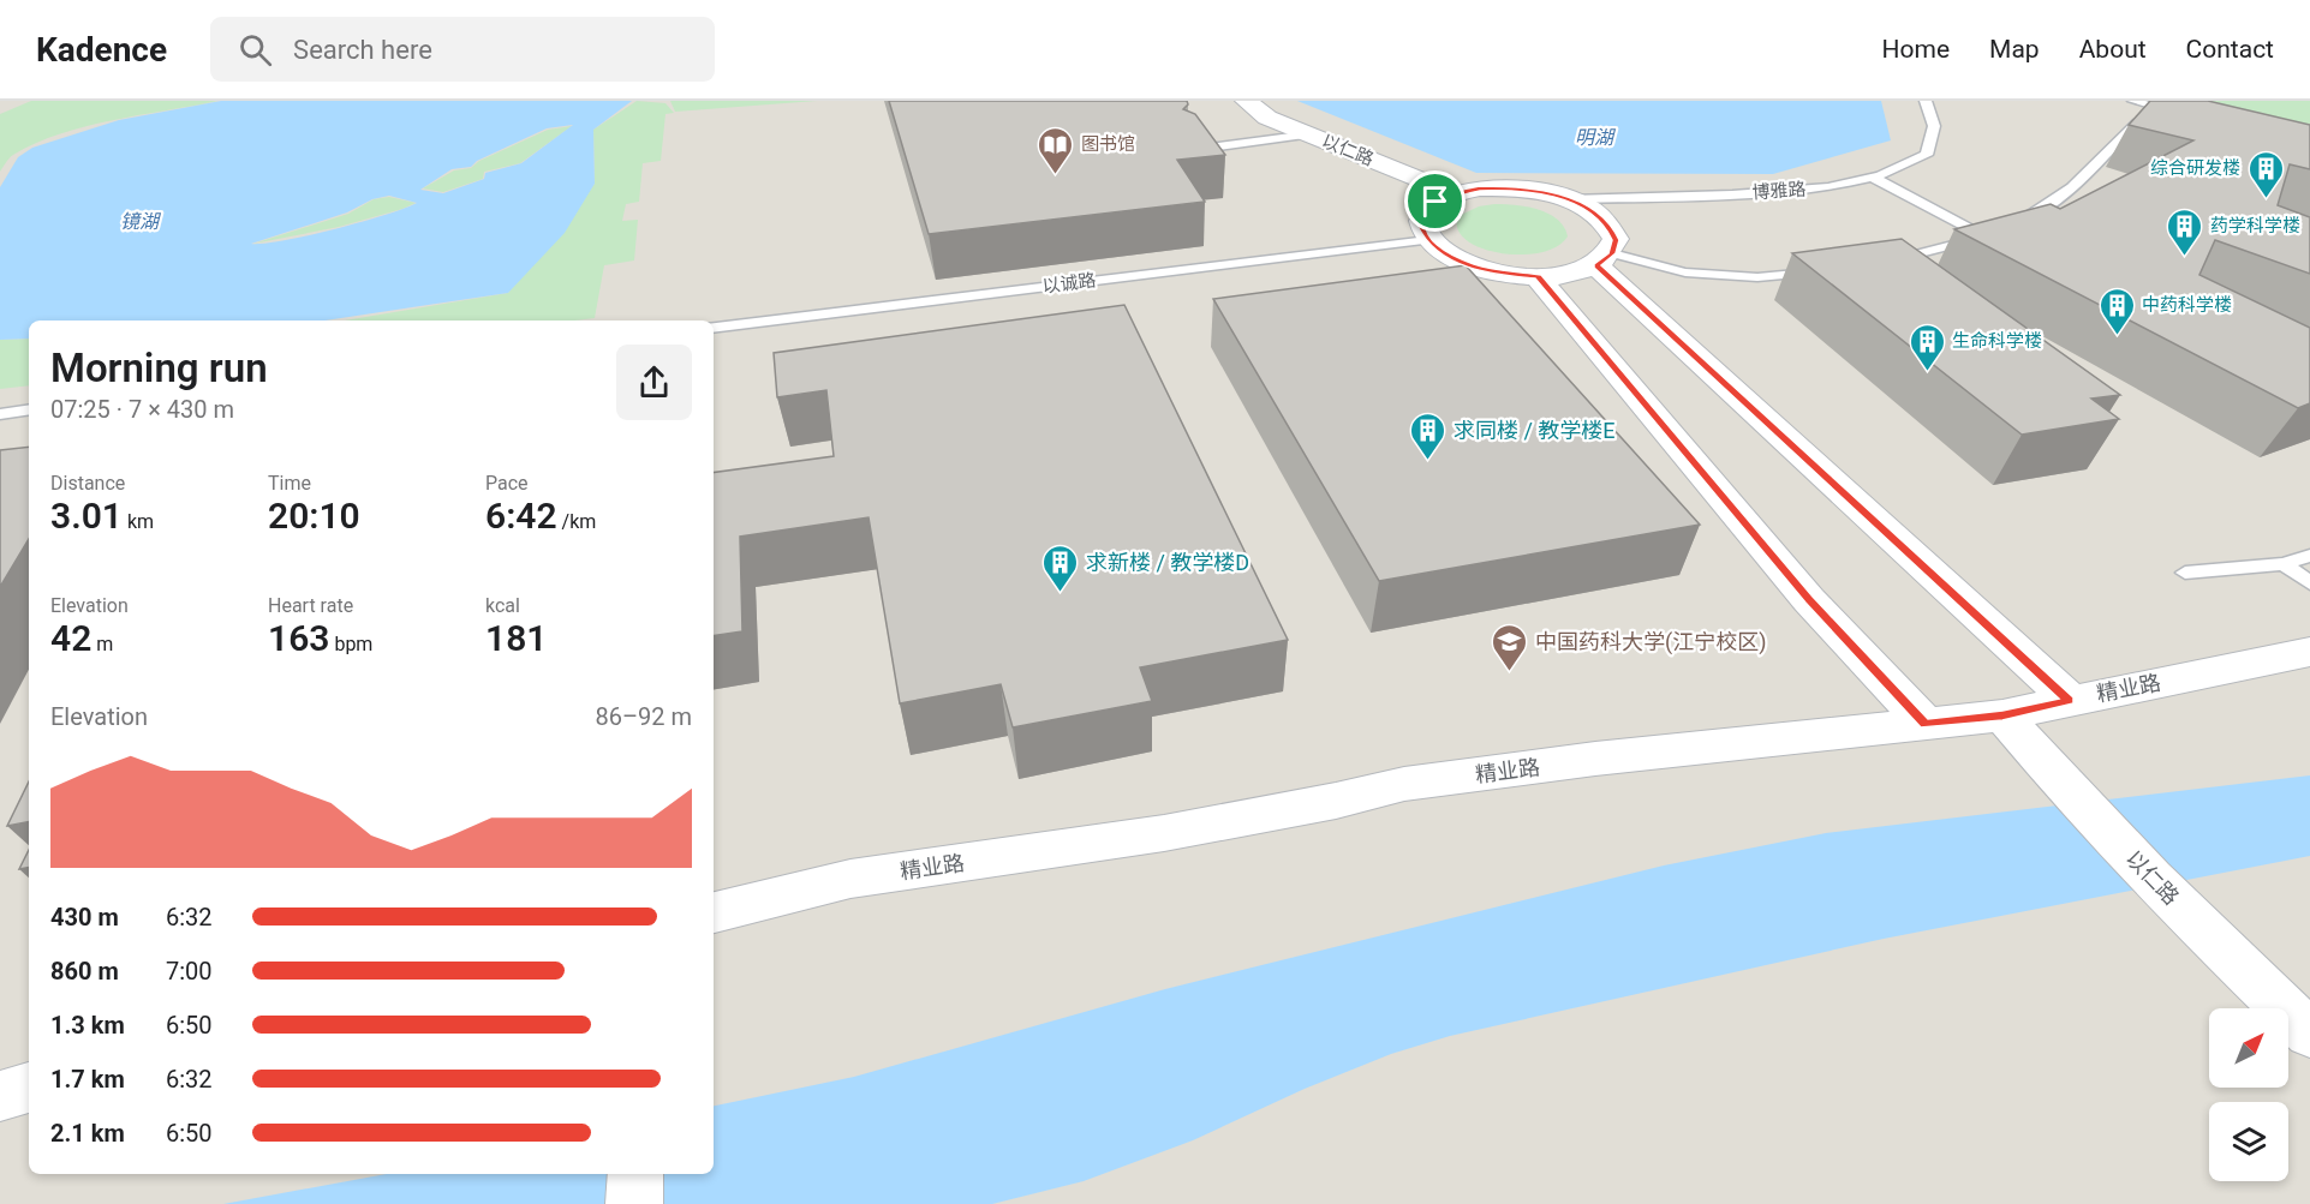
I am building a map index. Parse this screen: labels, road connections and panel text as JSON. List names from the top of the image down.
{
  "streets": {
    "street": ["以仁路", "精业路"],
    "lane": ["博雅路", "以诚路"]
  },
  "crossings": [
    ["以仁路", "精业路"]
  ],
  "water": ["明湖", "镜湖"],
  "places": {
    "library": ["图书馆"],
    "building": [
      "综合研发楼",
      "药学科学楼",
      "中药科学楼",
      "生命科学楼",
      "求同楼 / 教学楼E",
      "求新楼 / 教学楼D"
    ],
    "school or university": ["中国药科大学(江宁校区)"]
  },
  "north": "top right",
  "page": {
    "header": "Kadence",
    "search": "Search here",
    "nav": [
      "Home",
      "Map",
      "About",
      "Contact"
    ],
    "heading": ["Morning run", "07:25 · 7 × 430 m"],
    "stats": [
      ["Distance", "3.01 km"],
      ["Time", "20:10"],
      ["Pace", "6:42 /km"],
      ["Elevation", "42 m"],
      ["Heart rate", "163 bpm"],
      ["kcal", "181"]
    ],
    "chart": ["Elevation", "86–92 m"],
    "list": [
      {
        "name": "430 m",
        "note": "6:32"
      },
      {
        "name": "860 m",
        "note": "7:00"
      },
      {
        "name": "1.3 km",
        "note": "6:50"
      },
      {
        "name": "1.7 km",
        "note": "6:32"
      },
      {
        "name": "2.1 km",
        "note": "6:50"
      }
    ]
  }
}
